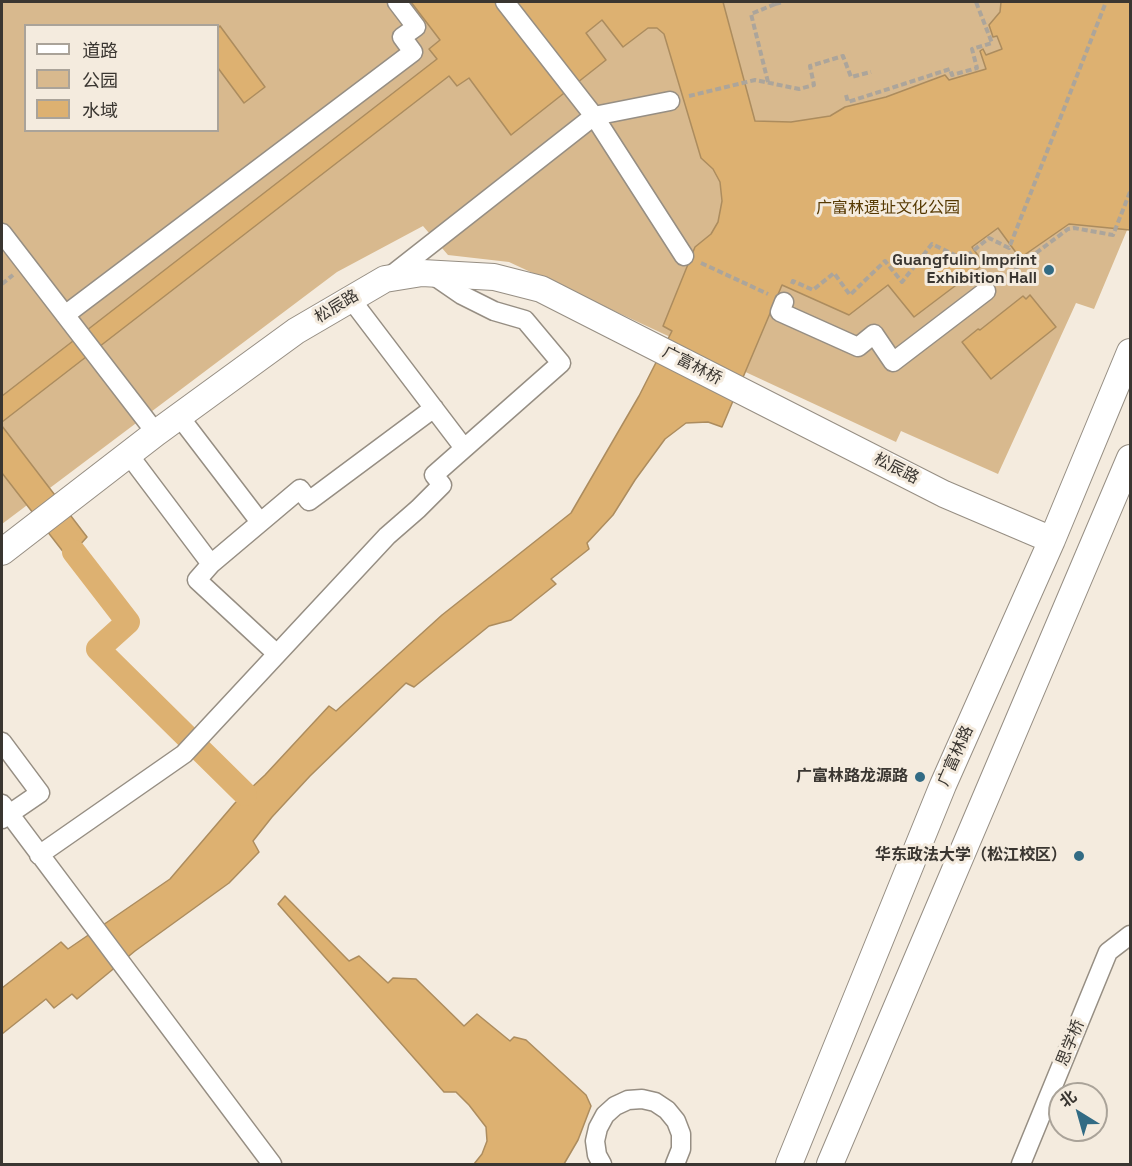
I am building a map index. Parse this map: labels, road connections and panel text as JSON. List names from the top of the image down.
{
  "streets": {
    "main road": ["松辰路", "广富林桥", "广富林路"],
    "street": ["思学桥"]
  },
  "crossings": [
    ["松辰路", "广富林桥"],
    ["松辰路", "广富林路"]
  ],
  "parks": ["广富林遗址文化公园"],
  "places": ["Guangfulin Imprint Exhibition Hall", "广富林路龙源路", "华东政法大学（松江校区）"],
  "legend": ["道路", "公园", "水域"],
  "north": "top left"
}
